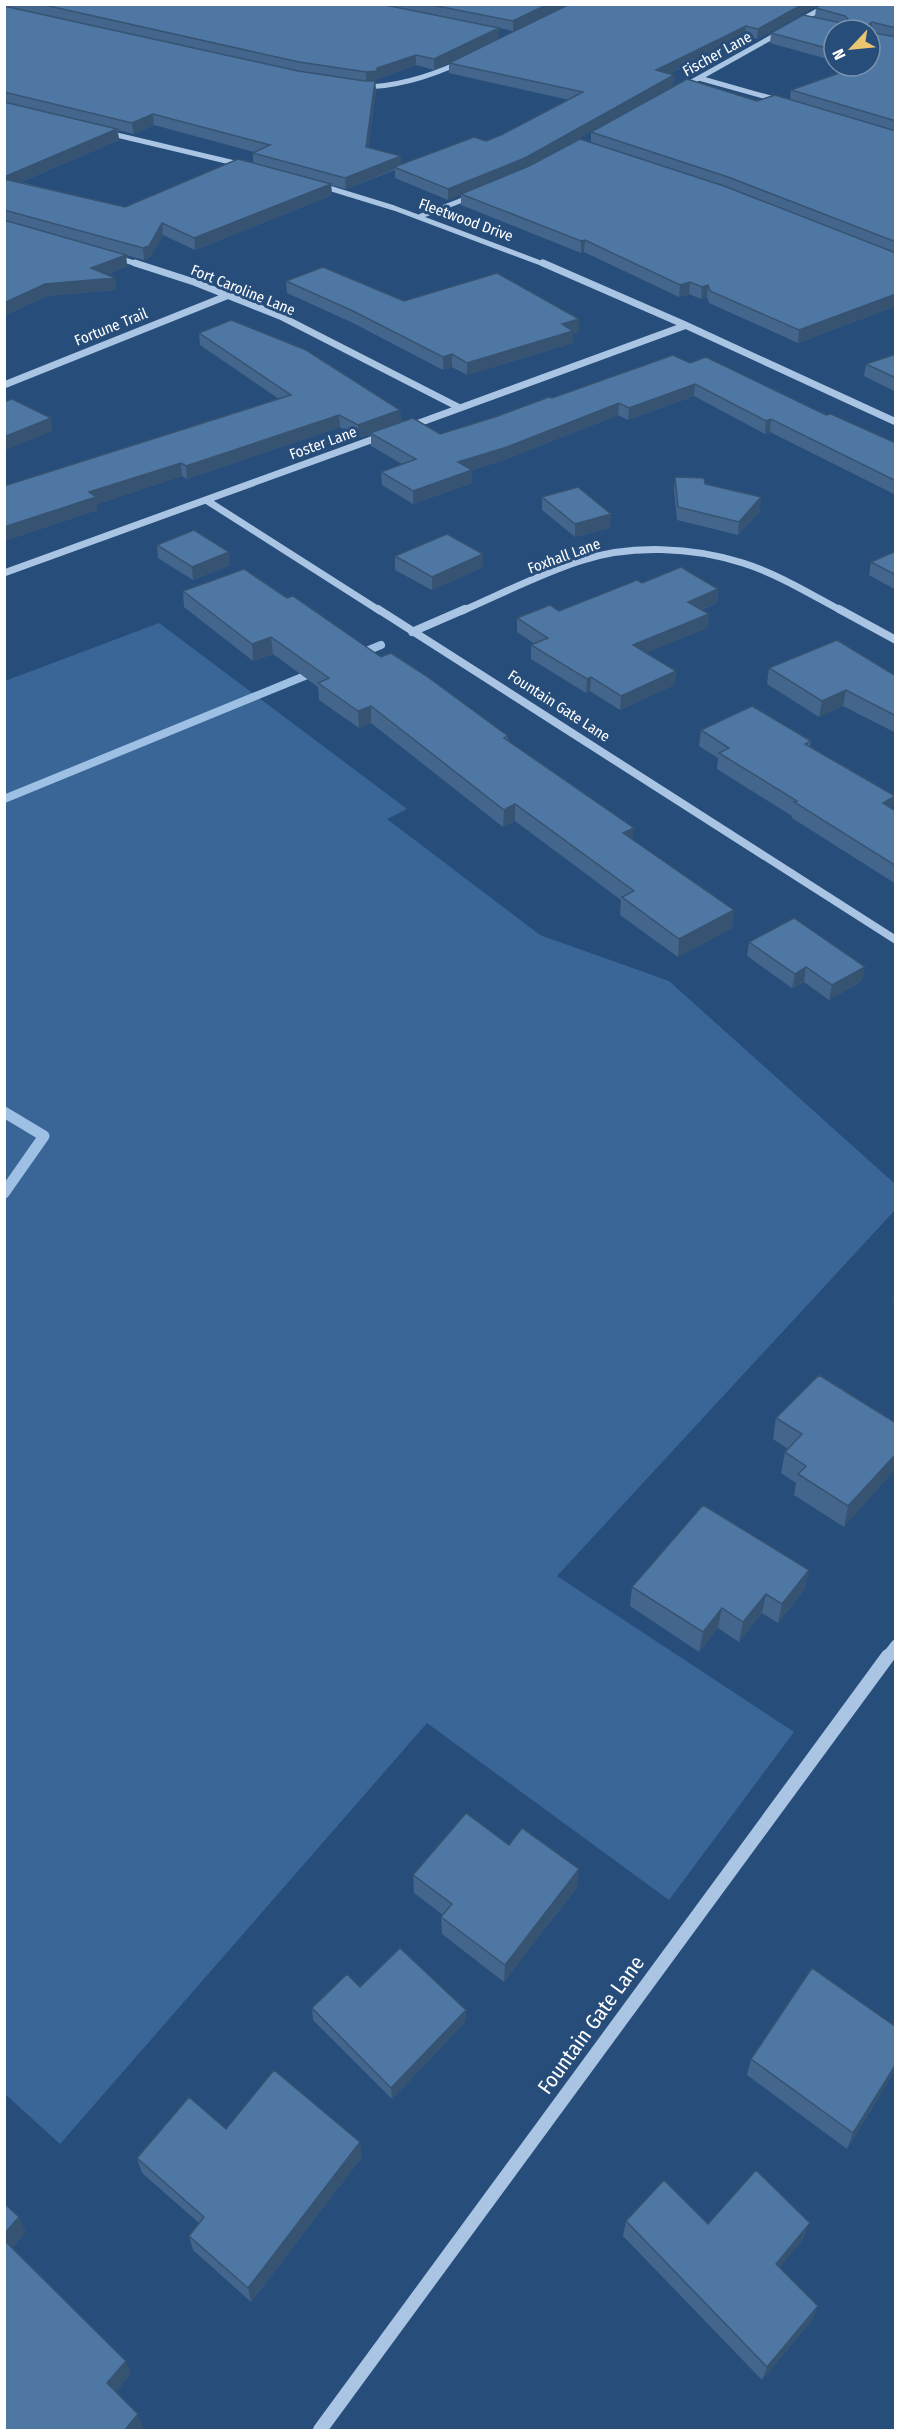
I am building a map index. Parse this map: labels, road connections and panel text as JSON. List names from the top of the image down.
{
  "streets": {
    "street": [
      "Fischer Lane",
      "Fleetwood Drive",
      "Fort Caroline Lane",
      "Fortune Trail",
      "Foster Lane",
      "Foxhall Lane",
      "Fountain Gate Lane"
    ]
  },
  "crossings": [
    ["Fort Caroline Lane", "Fortune Trail"],
    ["Foster Lane", "Fountain Gate Lane"],
    ["Foxhall Lane", "Fountain Gate Lane"]
  ],
  "north": "bottom left"
}
